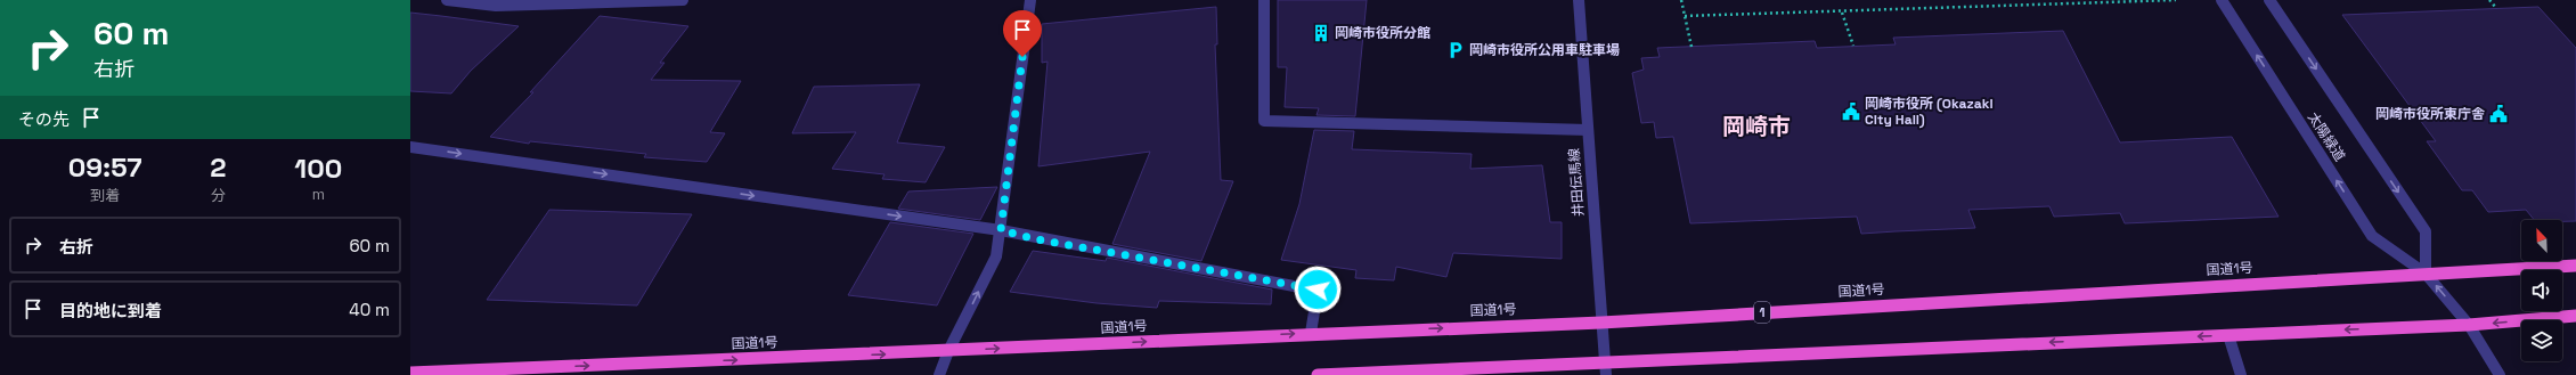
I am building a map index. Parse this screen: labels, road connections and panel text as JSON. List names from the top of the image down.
{
  "streets": {
    "highway": ["国道1号", "1"],
    "street": ["太陽緑道", "井田伝馬線"]
  },
  "crossings": [
    ["太陽緑道", "国道1号"],
    ["井田伝馬線", "国道1号"]
  ],
  "one_way": ["国道1号"],
  "districts": ["岡崎市"],
  "places": {
    "building": ["岡崎市役所分館"],
    "parking": ["岡崎市役所公用車駐車場"],
    "public building": ["岡崎市役所 (Okazaki City Hall)", "岡崎市役所東庁舎"]
  },
  "north": "top left",
  "page": {
    "turn": ["60 m", "右折"],
    "then": "その先",
    "eta": [
      "09:57",
      "到着",
      "2",
      "分",
      "100",
      "m"
    ],
    "list": [
      {
        "name": "右折",
        "value": "60 m"
      },
      {
        "name": "目的地に到着",
        "value": "40 m"
      }
    ]
  }
}
